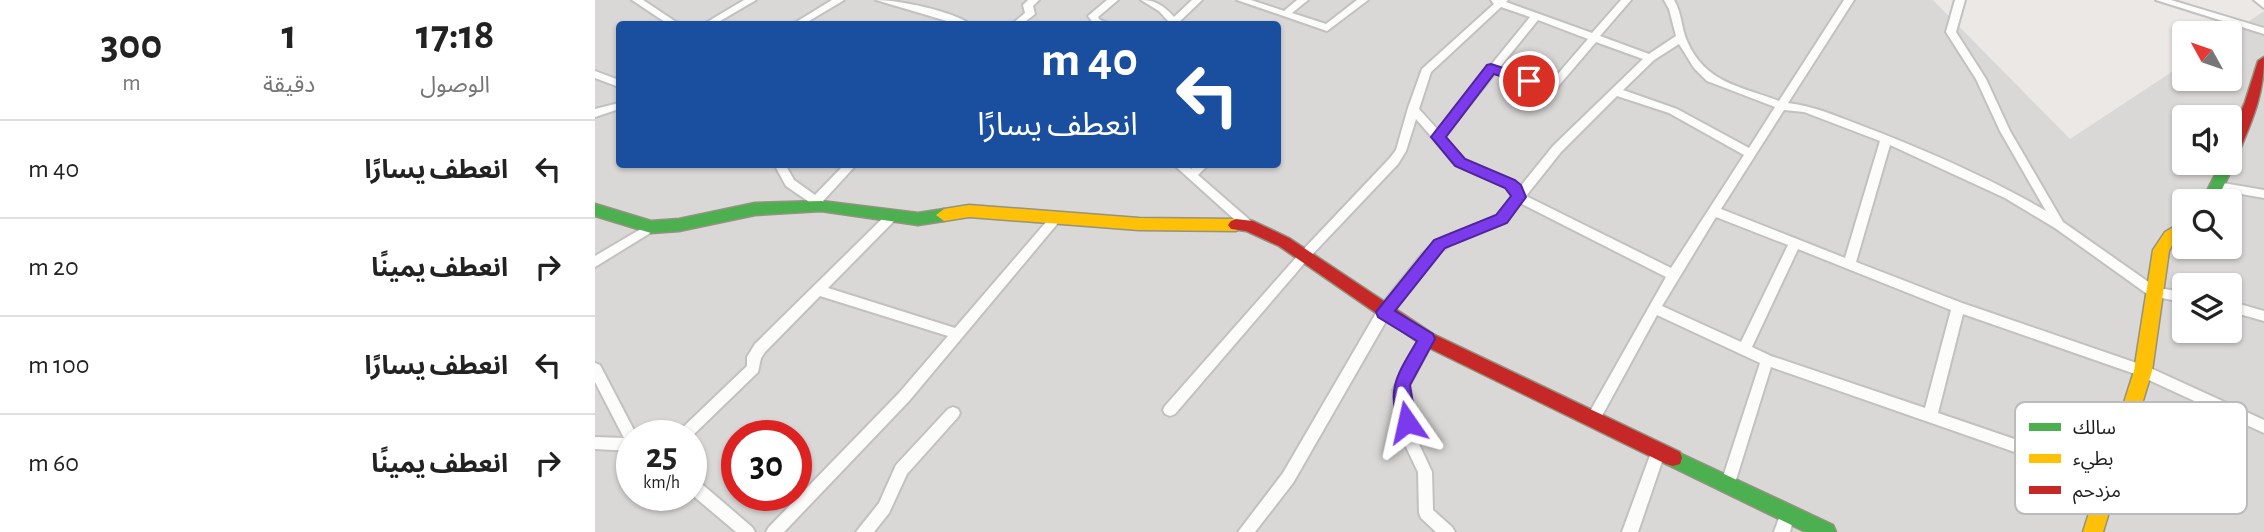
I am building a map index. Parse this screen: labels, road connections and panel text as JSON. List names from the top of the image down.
{
  "legend": ["سالك", "بطيء", "مزدحم"],
  "north": "top left",
  "page": {
    "eta": [
      "17:18",
      "الوصول",
      "1",
      "دقيقة",
      "300",
      "m"
    ],
    "turn": ["40 m", "انعطف يسارًا"],
    "list": [
      {
        "name": "انعطف يسارًا",
        "value": "40 m"
      },
      {
        "name": "انعطف يمينًا",
        "value": "20 m"
      },
      {
        "name": "انعطف يسارًا",
        "value": "100 m"
      },
      {
        "name": "انعطف يمينًا",
        "value": "60 m"
      }
    ],
    "speed": "25 km/h",
    "limit": "30"
  }
}
